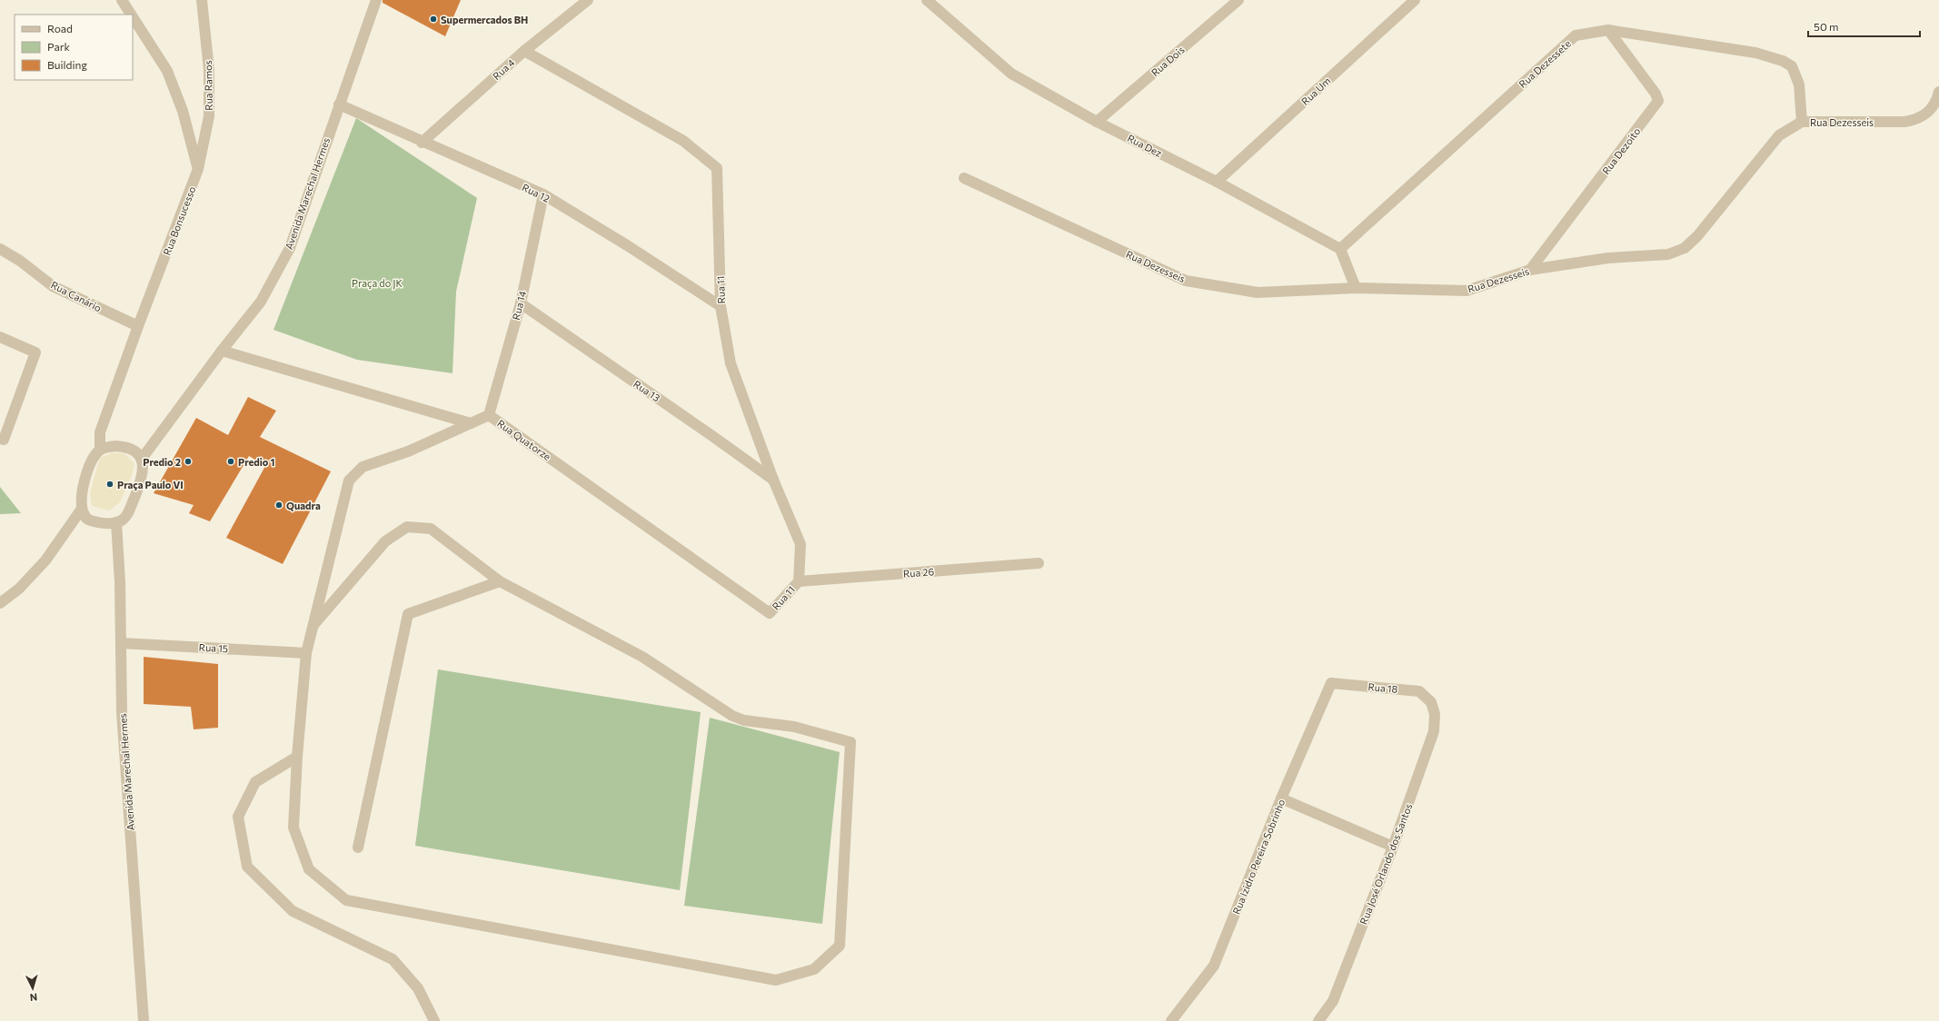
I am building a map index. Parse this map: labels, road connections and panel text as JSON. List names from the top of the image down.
{
  "streets": {
    "street": [
      "Rua Dois",
      "Rua Dezessete",
      "Rua 4",
      "Rua Ramos",
      "Rua Um",
      "Rua Dezesseis",
      "Rua Dez",
      "Rua Dezoito",
      "Rua 12",
      "Avenida Marechal Hermes",
      "Rua Bonsucesso",
      "Rua 11",
      "Rua Canário",
      "Rua 14",
      "Rua 13",
      "Rua Quatorze",
      "Rua 26",
      "Rua 15",
      "Rua 18",
      "Rua Izidro Pereira Sobrinho",
      "Rua José Orlando dos Santos"
    ]
  },
  "crossings": [
    ["Rua Dois", "Rua Dez"],
    ["Rua Dezessete", "Rua Dezesseis"],
    ["Rua Dezessete", "Rua Dez"],
    ["Rua Dezessete", "Rua Dezoito"],
    ["Rua 4", "Rua 12"],
    ["Rua 4", "Rua 11"],
    ["Rua Ramos", "Rua Bonsucesso"],
    ["Rua Um", "Rua Dez"],
    ["Rua Dezesseis", "Rua Dezoito"],
    ["Rua 12", "Avenida Marechal Hermes"],
    ["Rua 12", "Rua 11"],
    ["Rua 12", "Rua 14"],
    ["Avenida Marechal Hermes", "Rua Bonsucesso"],
    ["Avenida Marechal Hermes", "Rua 15"],
    ["Rua Bonsucesso", "Rua Canário"],
    ["Rua 11", "Rua 13"],
    ["Rua 11", "Rua Quatorze"],
    ["Rua 11", "Rua 26"],
    ["Rua 14", "Rua 13"],
    ["Rua 14", "Rua Quatorze"],
    ["Rua Quatorze", "Rua 15"],
    ["Rua 18", "Rua Izidro Pereira Sobrinho"],
    ["Rua 18", "Rua José Orlando dos Santos"]
  ],
  "parks": ["Praça do JK"],
  "places": [
    "Supermercados BH",
    "Predio 2",
    "Predio 1",
    "Praça Paulo VI",
    "Quadra"
  ],
  "legend": ["Road", "Park", "Building"],
  "scale_bar": "50 m",
  "north": "bottom"
}
